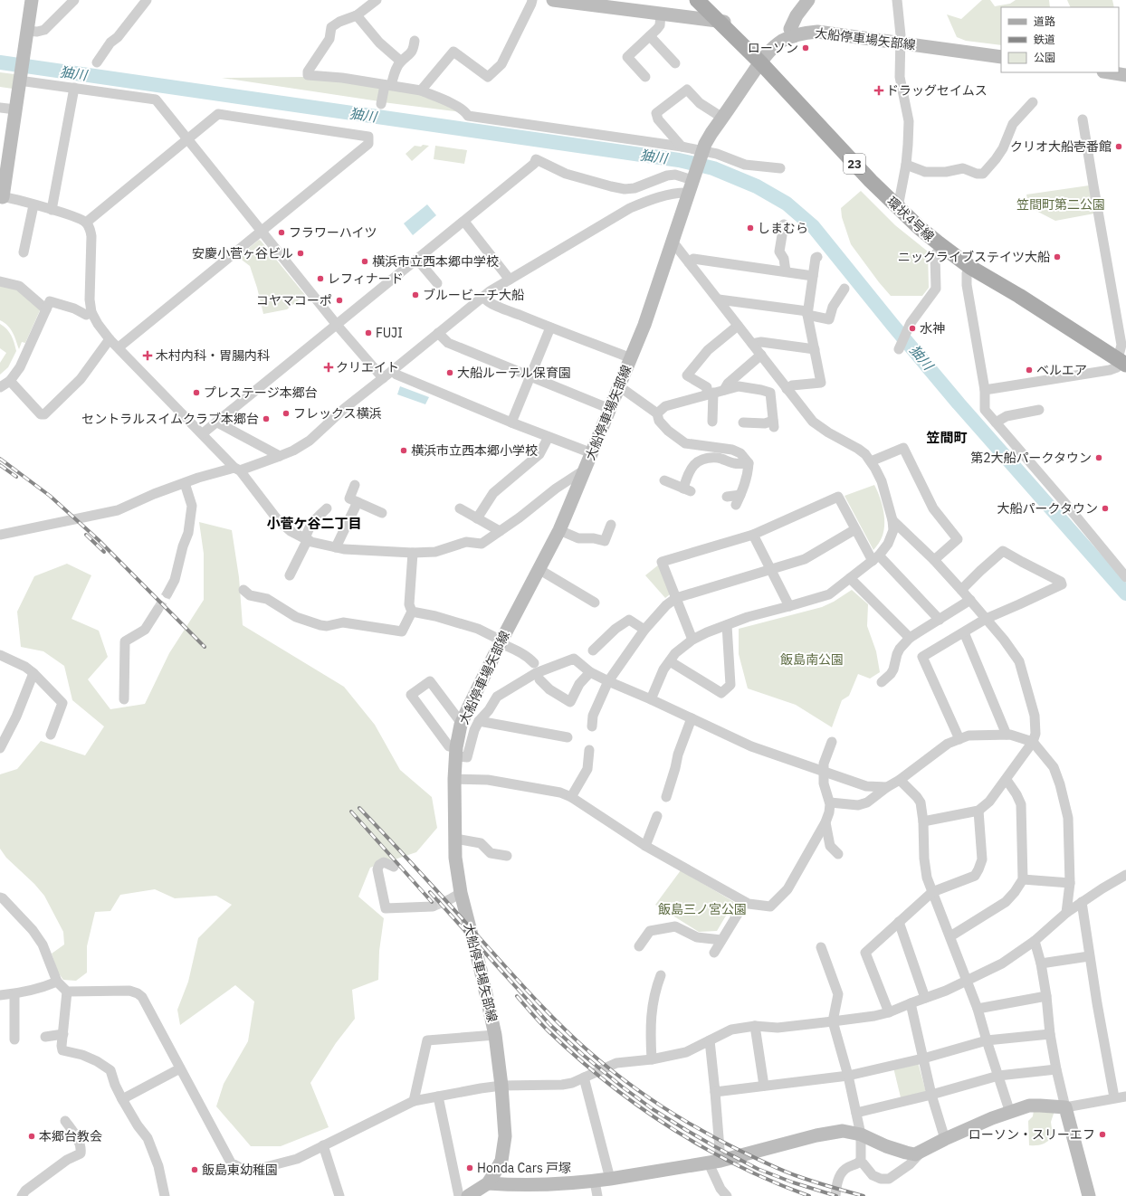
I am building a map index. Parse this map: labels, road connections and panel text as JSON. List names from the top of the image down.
{
  "streets": {
    "main road": ["大船停車場矢部線", "23", "環状4号線"]
  },
  "crossings": [
    ["大船停車場矢部線", "環状4号線"]
  ],
  "districts": ["笠間町", "小菅ケ谷二丁目"],
  "water": ["㹨川"],
  "parks": ["笠間町第二公園", "飯島南公園", "飯島三ノ宮公園"],
  "places": {
    "other": [
      "ローソン",
      "クリオ大船壱番館",
      "しまむら",
      "フラワーハイツ",
      "安慶小菅ヶ谷ビル",
      "ニックライブステイツ大船",
      "横浜市立西本郷中学校",
      "レフィナード",
      "ブルービーチ大船",
      "コヤマコーポ",
      "水神",
      "FUJI",
      "ベルエア",
      "大船ルーテル保育園",
      "プレステージ本郷台",
      "フレックス横浜",
      "セントラルスイムクラブ本郷台",
      "横浜市立西本郷小学校",
      "第2大船パークタウン",
      "大船パークタウン",
      "ローソン・スリーエフ",
      "本郷台教会",
      "Honda Cars 戸塚",
      "飯島東幼稚園"
    ],
    "health": ["ドラッグセイムス", "木村内科・胃腸内科", "クリエイト"]
  },
  "legend": ["道路", "鉄道", "公園"]
}
